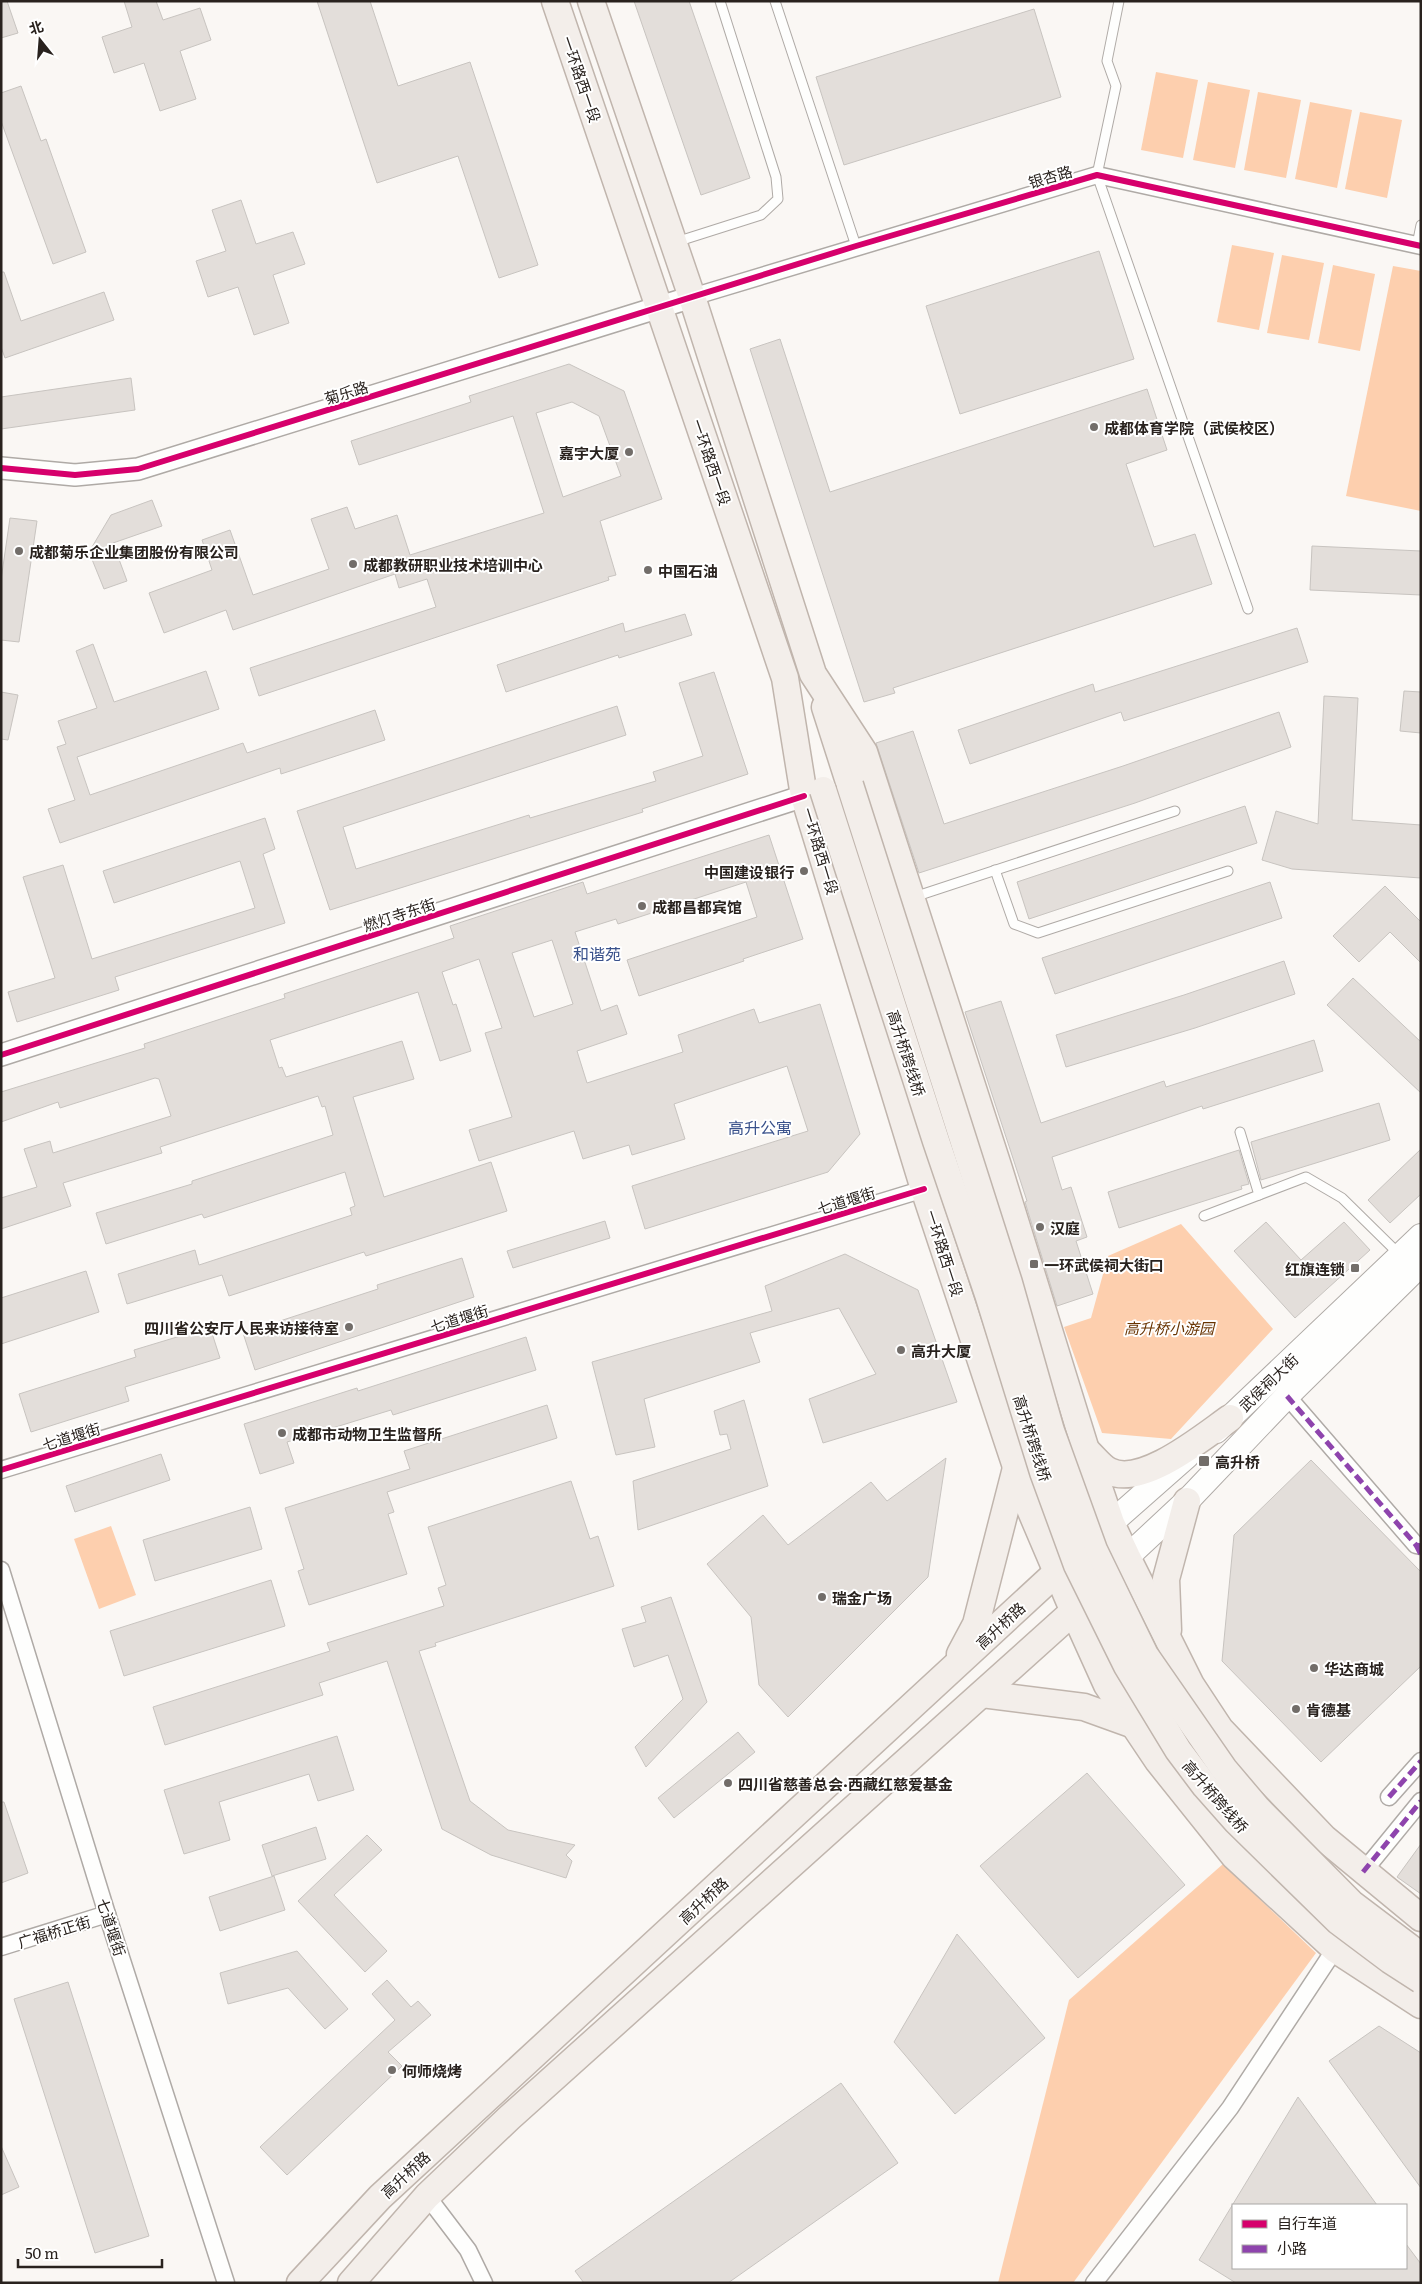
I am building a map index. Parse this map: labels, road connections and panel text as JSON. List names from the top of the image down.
{
  "streets": {
    "main road": [
      "一环路西一段",
      "高升桥跨线桥",
      "武侯祠大街",
      "高升桥路"
    ],
    "street": [
      "银杏路",
      "菊乐路",
      "燃灯寺东街",
      "七道堰街",
      "广福桥正街"
    ]
  },
  "crossings": [
    ["一环路西一段", "银杏路"],
    ["一环路西一段", "菊乐路"],
    ["一环路西一段", "燃灯寺东街"],
    ["一环路西一段", "高升桥跨线桥"],
    ["一环路西一段", "七道堰街"],
    ["一环路西一段", "武侯祠大街"],
    ["一环路西一段", "高升桥路"],
    ["银杏路", "菊乐路"],
    ["燃灯寺东街", "高升桥跨线桥"],
    ["七道堰街", "广福桥正街"],
    ["武侯祠大街", "高升桥路"]
  ],
  "districts": ["和谐苑", "高升公寓"],
  "parks": ["高升桥小游园"],
  "places": {
    "other": [
      "成都体育学院（武侯校区）",
      "嘉宇大厦",
      "成都菊乐企业集团股份有限公司",
      "成都教研职业技术培训中心",
      "中国石油",
      "中国建设银行",
      "成都昌都宾馆",
      "汉庭",
      "四川省公安厅人民来访接待室",
      "高升大厦",
      "成都市动物卫生监督所",
      "瑞金广场",
      "华达商城",
      "肯德基",
      "四川省慈善总会·西藏红慈爱基金",
      "何师烧烤"
    ],
    "transit": ["一环武侯祠大街口", "红旗连锁", "高升桥"]
  },
  "legend": ["自行车道", "小路"],
  "scale_bar": "50 m",
  "north": "top"
}
